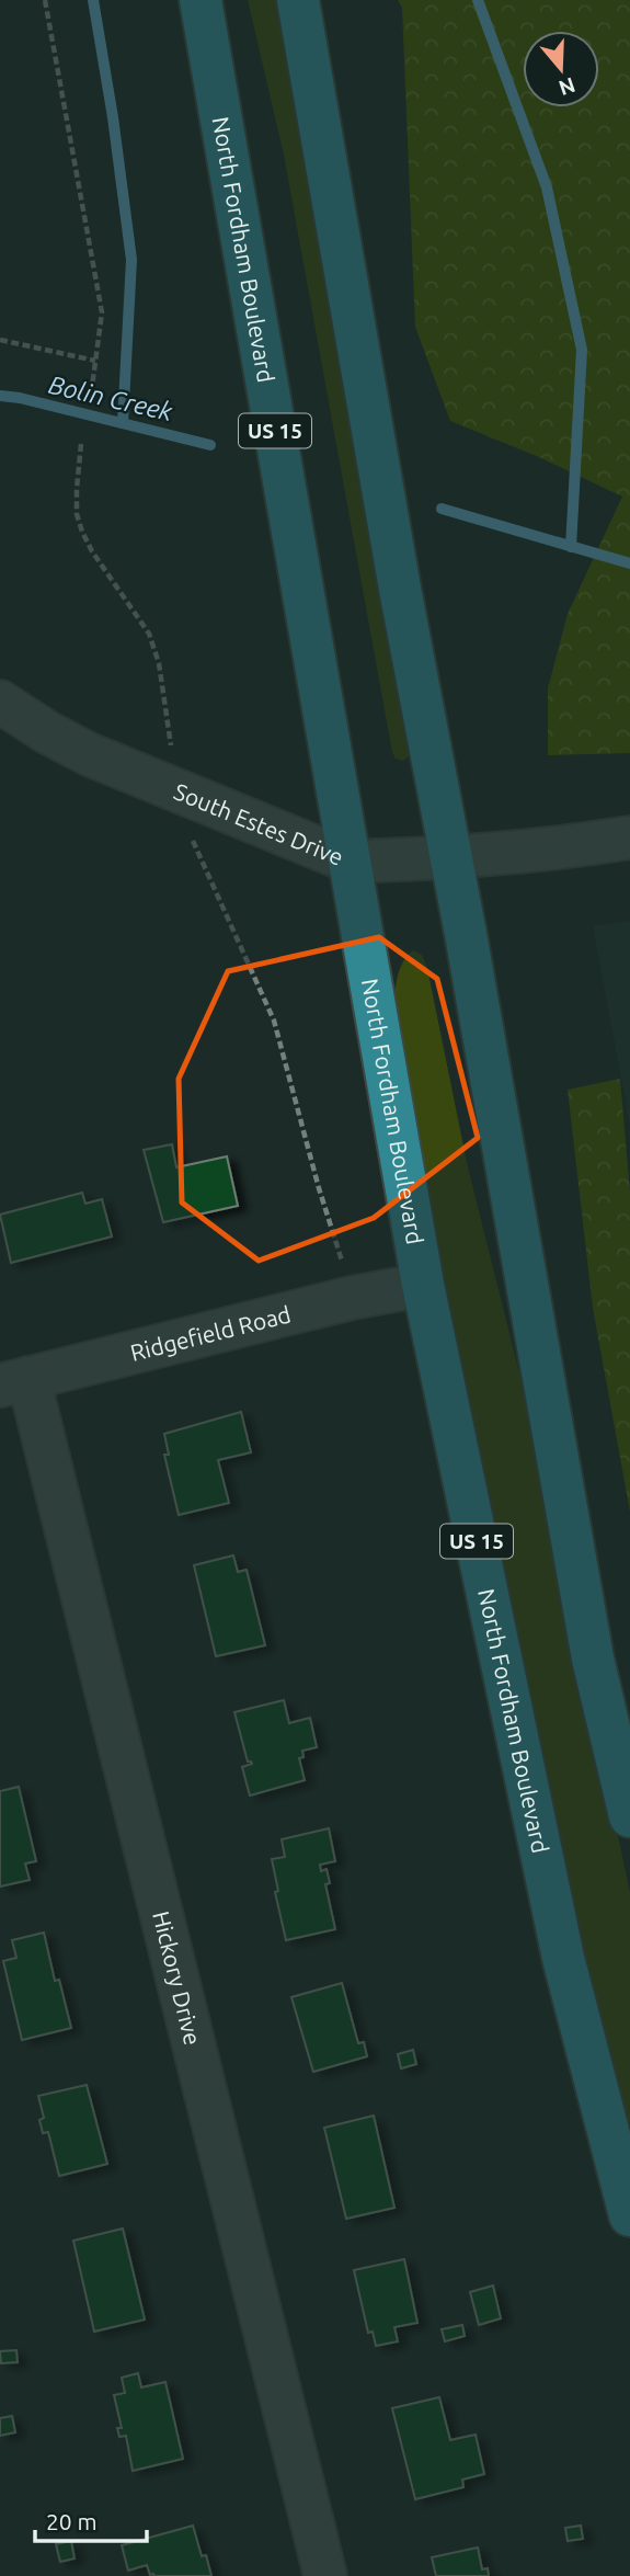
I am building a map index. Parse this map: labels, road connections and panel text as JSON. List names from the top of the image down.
{
  "streets": {
    "highway": ["North Fordham Boulevard", "US 15"],
    "street": ["South Estes Drive", "Ridgefield Road", "Hickory Drive"]
  },
  "crossings": [
    ["North Fordham Boulevard", "South Estes Drive"],
    ["North Fordham Boulevard", "Ridgefield Road"],
    ["Ridgefield Road", "Hickory Drive"]
  ],
  "water": ["Bolin Creek"],
  "scale_bar": "20 m",
  "north": "bottom"
}
